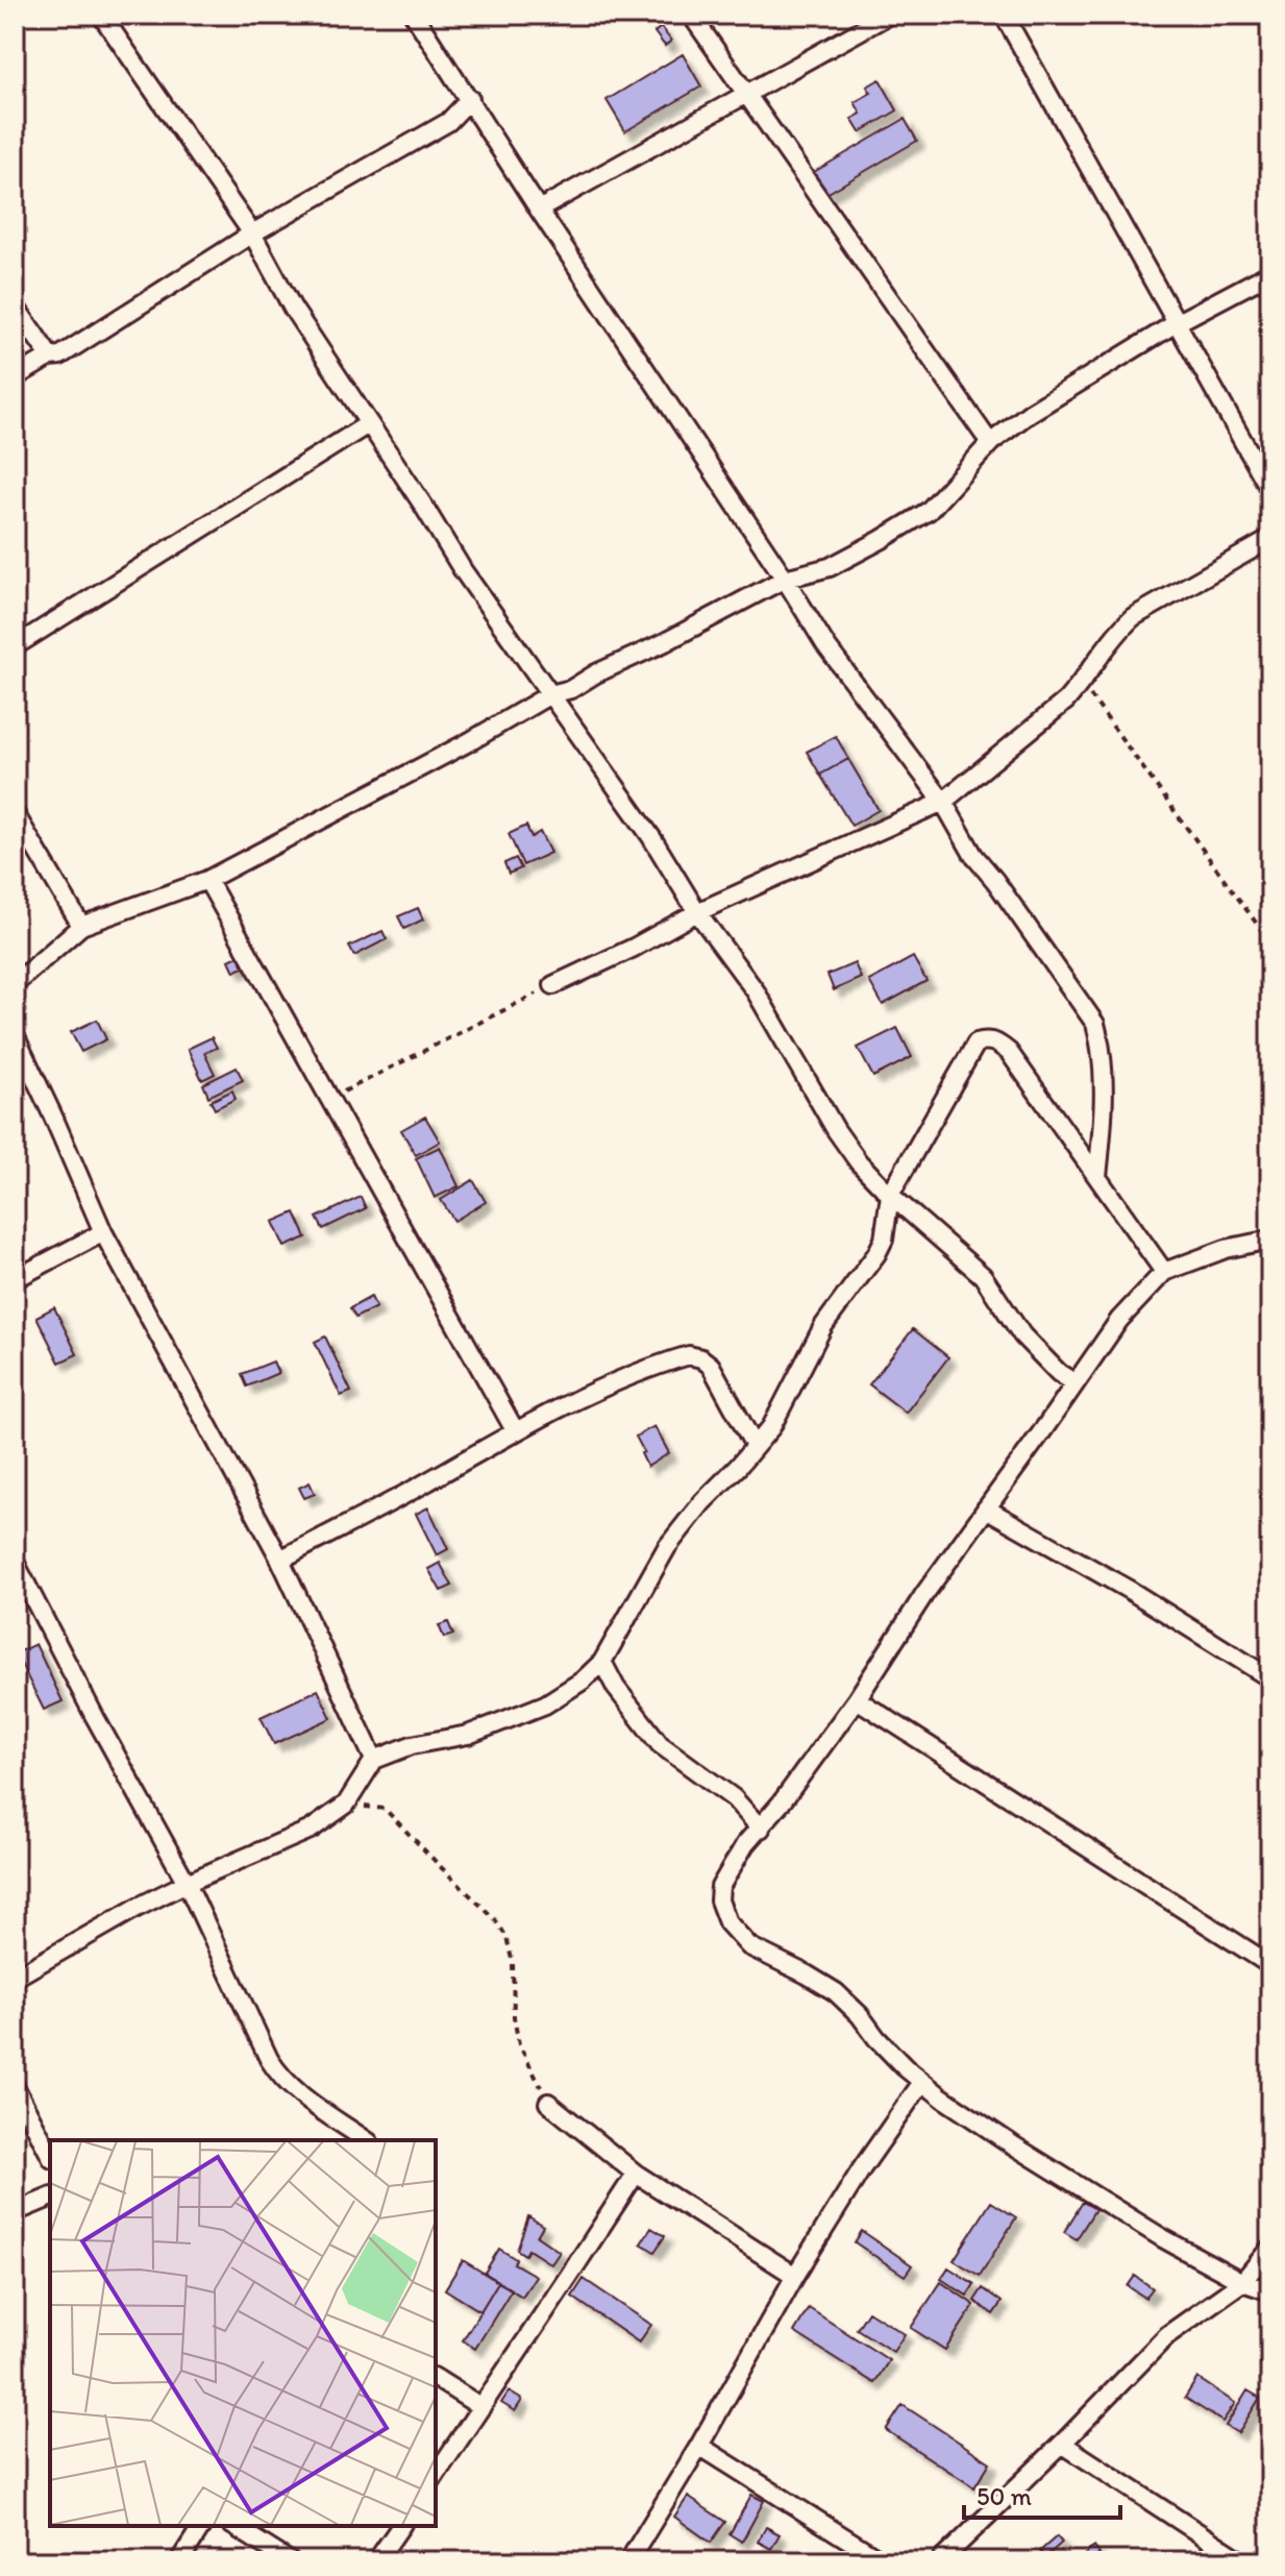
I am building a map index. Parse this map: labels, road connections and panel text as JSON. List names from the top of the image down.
{
  "scale_bar": "50 m"
}
